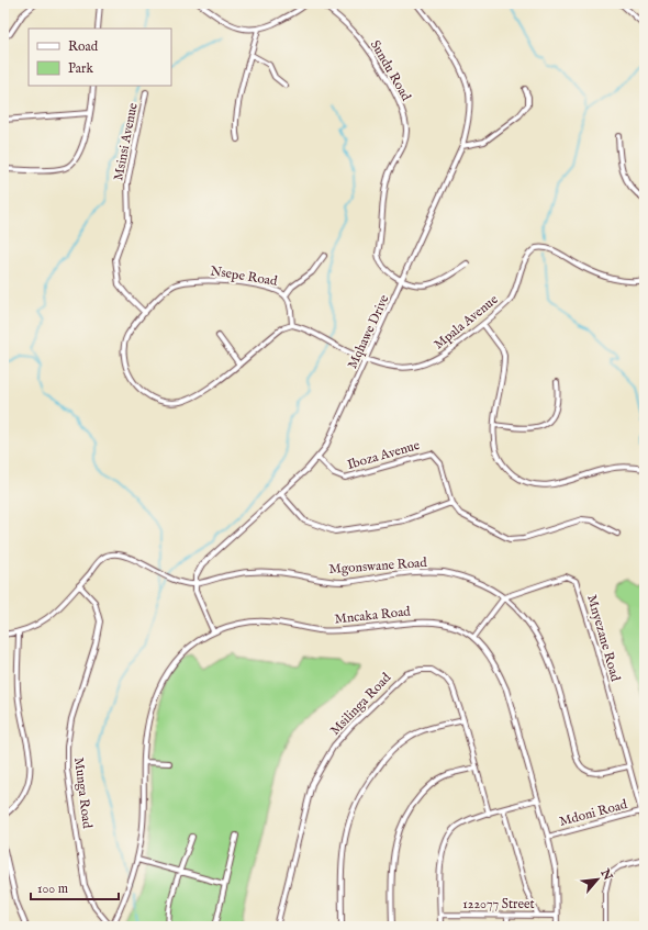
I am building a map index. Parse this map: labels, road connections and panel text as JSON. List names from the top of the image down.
{
  "streets": {
    "street": [
      "Sundu Road",
      "Msinsi Avenue",
      "Nsepe Road",
      "Mpala Avenue",
      "Mqhawe Drive",
      "Iboza Avenue",
      "Mgonswane Road",
      "Mncaka Road",
      "Mnyezane Road",
      "Msilinga Road",
      "Munga Road",
      "Mdoni Road",
      "122077 Street"
    ]
  },
  "crossings": [
    ["Sundu Road", "Mqhawe Drive"],
    ["Msinsi Avenue", "Nsepe Road"],
    ["Mpala Avenue", "Mqhawe Drive"],
    ["Mqhawe Drive", "Iboza Avenue"],
    ["Mqhawe Drive", "Mgonswane Road"],
    ["Mgonswane Road", "Mnyezane Road"],
    ["Mncaka Road", "Munga Road"],
    ["Mncaka Road", "Mdoni Road"],
    ["Mncaka Road", "122077 Street"],
    ["Mnyezane Road", "Mdoni Road"]
  ],
  "legend": ["Road", "Park"],
  "scale_bar": "100 m",
  "north": "top right"
}
